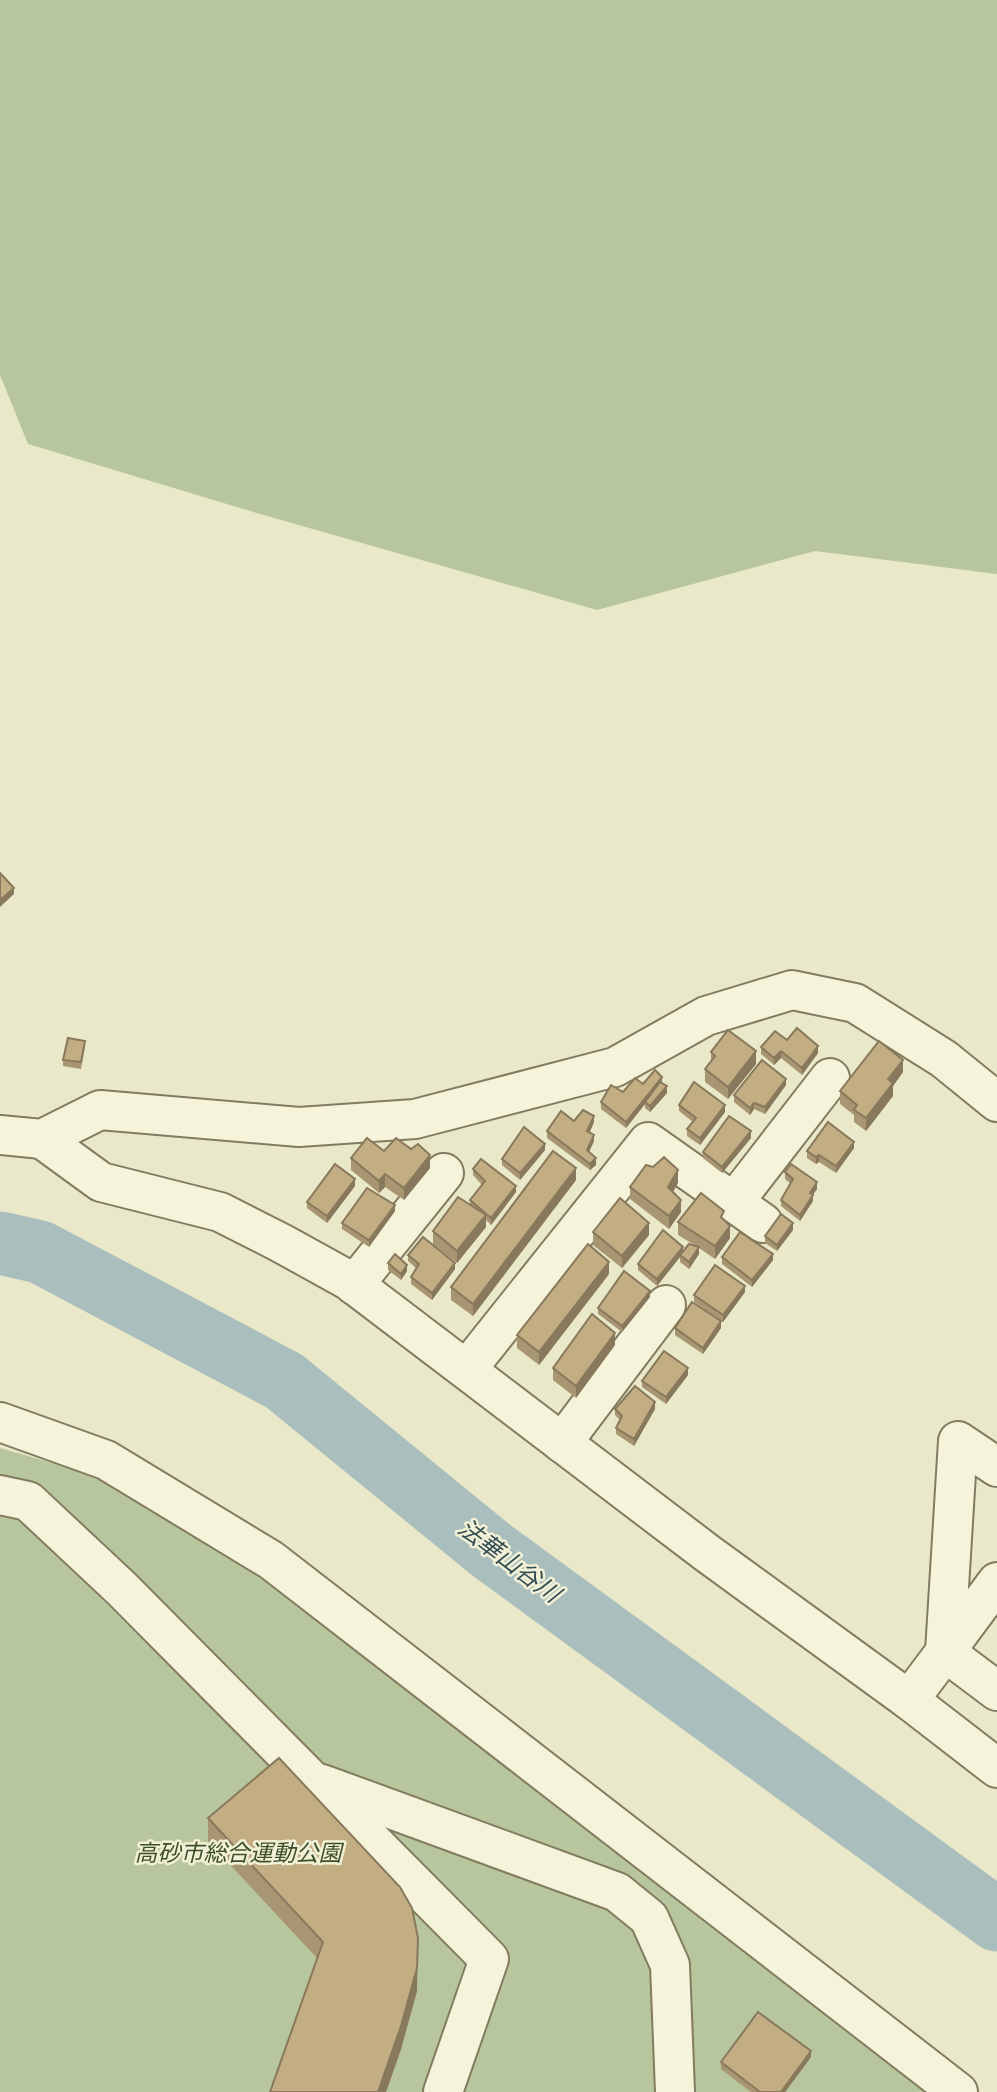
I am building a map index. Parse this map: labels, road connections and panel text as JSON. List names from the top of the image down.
{
  "water": ["法華山谷川"],
  "parks": ["高砂市総合運動公園"]
}
